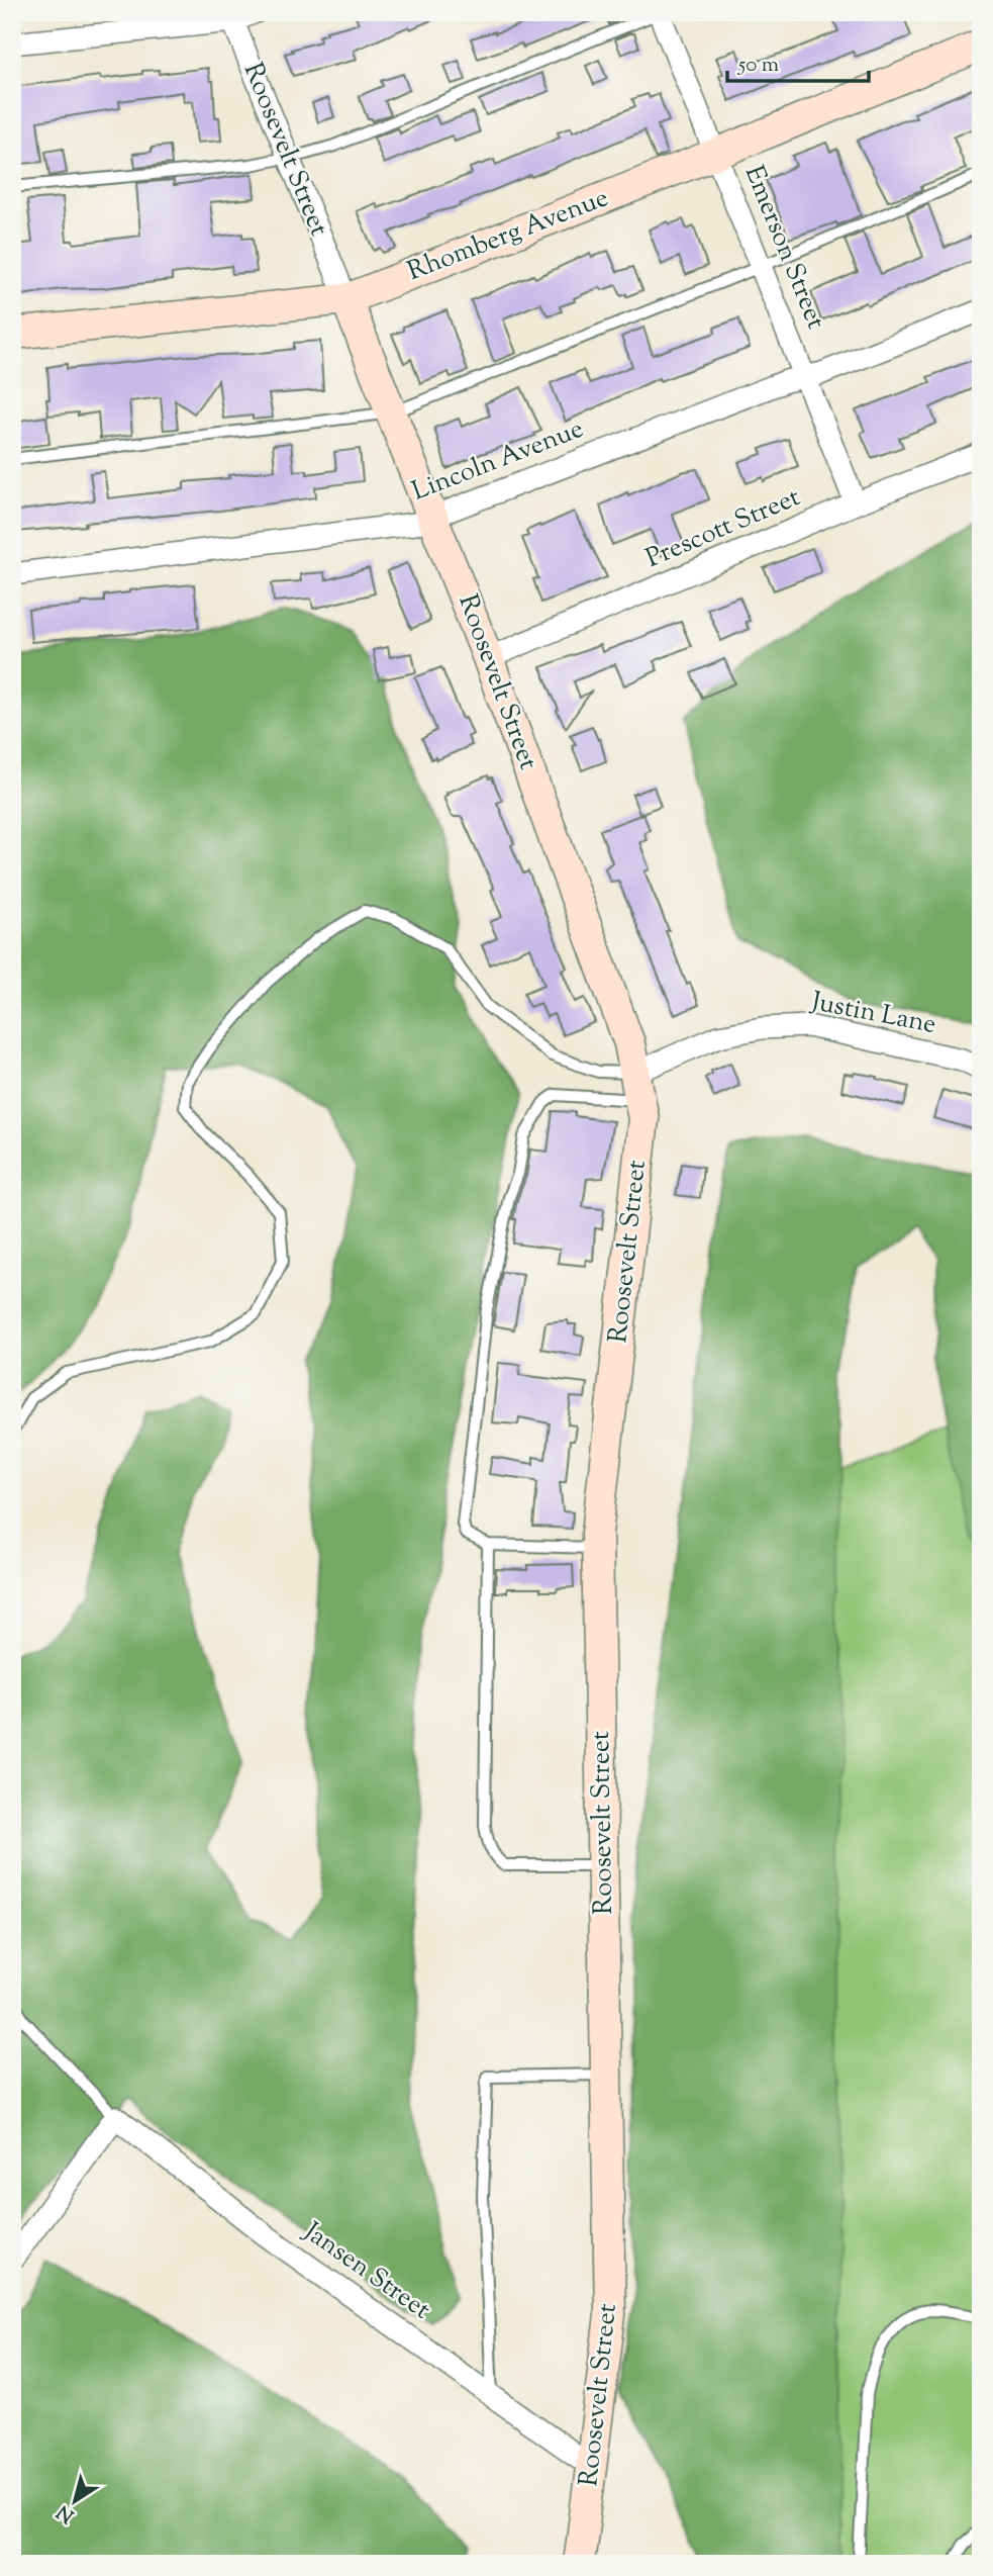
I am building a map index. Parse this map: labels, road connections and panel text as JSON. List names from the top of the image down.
{
  "streets": {
    "street": [
      "Roosevelt Street",
      "Rhomberg Avenue",
      "Emerson Street",
      "Lincoln Avenue",
      "Prescott Street",
      "Justin Lane",
      "Jansen Street"
    ]
  },
  "crossings": [
    ["Roosevelt Street", "Rhomberg Avenue"],
    ["Roosevelt Street", "Lincoln Avenue"],
    ["Roosevelt Street", "Prescott Street"],
    ["Roosevelt Street", "Justin Lane"],
    ["Roosevelt Street", "Jansen Street"],
    ["Rhomberg Avenue", "Emerson Street"],
    ["Emerson Street", "Lincoln Avenue"],
    ["Emerson Street", "Prescott Street"]
  ],
  "scale_bar": "50 m",
  "north": "bottom left"
}
